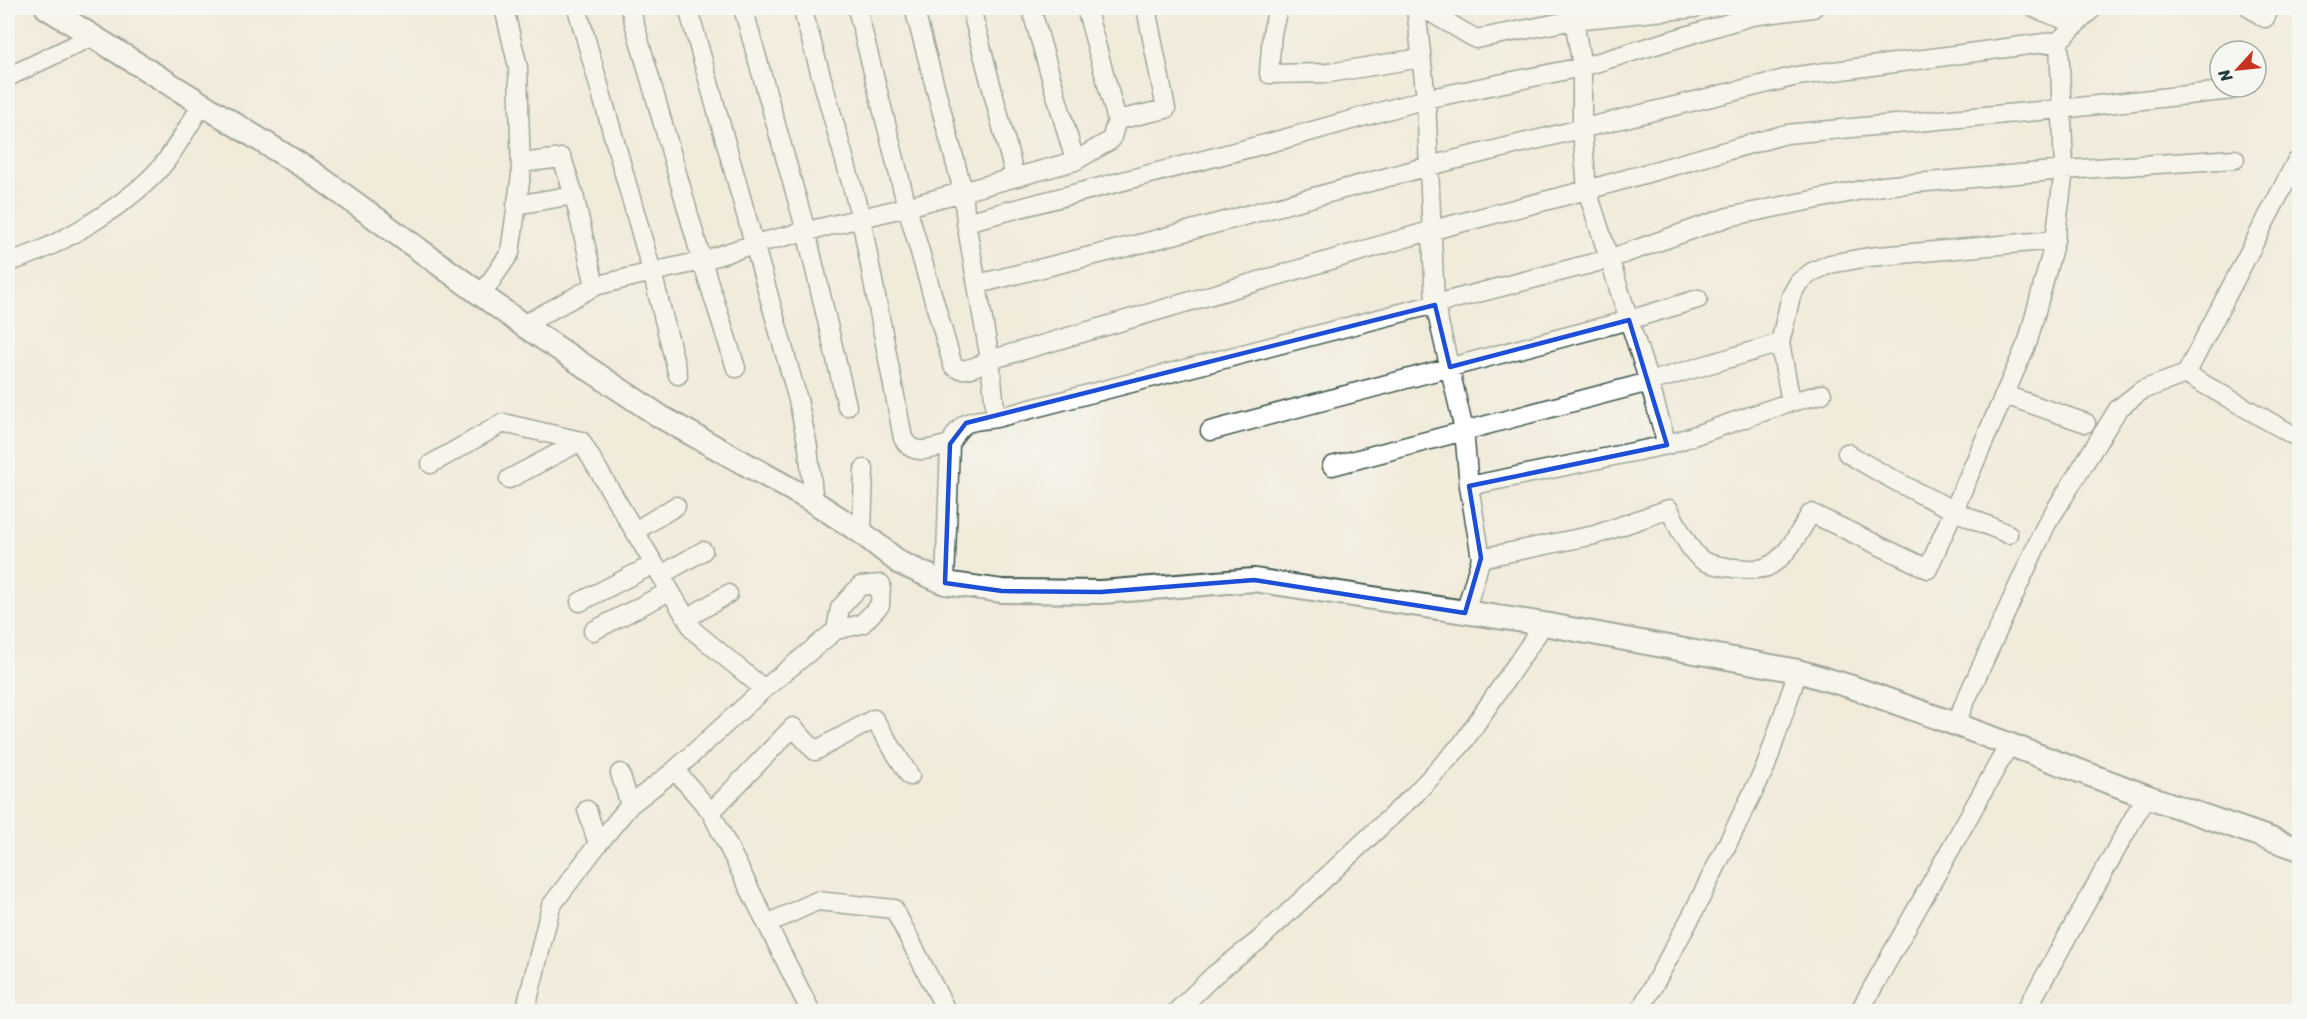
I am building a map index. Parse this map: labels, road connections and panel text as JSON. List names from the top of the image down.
{
  "north": "bottom left"
}
